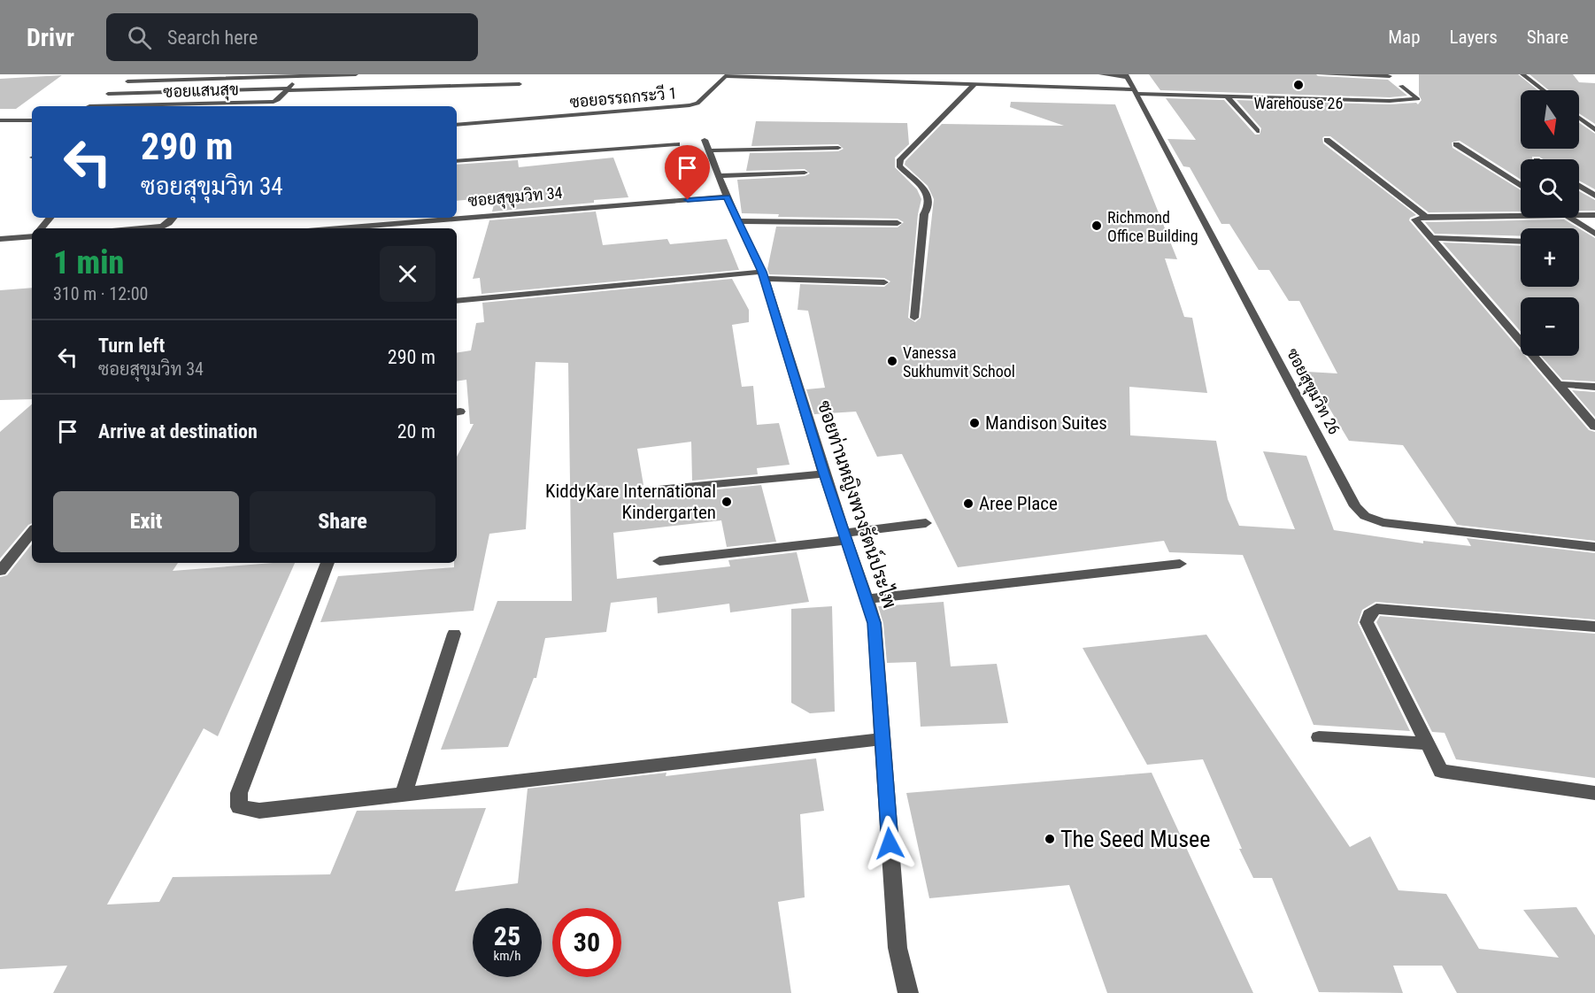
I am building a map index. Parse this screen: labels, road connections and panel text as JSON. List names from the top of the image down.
{
  "streets": {
    "street": [
      "ซอยแสนสุข",
      "ซอยอรรถกระวี 1",
      "ซอยสุขุมวิท 34",
      "ซอยสุขุมวิท 26",
      "ซอยท่านหญิงพวงรัตน์ประไพ"
    ]
  },
  "crossings": [
    ["ซอยอรรถกระวี 1", "ซอยสุขุมวิท 26"],
    ["ซอยสุขุมวิท 34", "ซอยท่านหญิงพวงรัตน์ประไพ"]
  ],
  "places": [
    "Warehouse 26",
    "Richmond Office Building",
    "Vanessa Sukhumvit School",
    "Mandison Suites",
    "KiddyKare International Kindergarten",
    "Aree Place",
    "The Seed Musee"
  ],
  "north": "bottom",
  "page": {
    "header": "Drivr",
    "search": "Search here",
    "nav": ["Map", "Layers", "Share"],
    "map_buttons": ["+", "−"],
    "turn": ["290 m", "ซอยสุขุมวิท 34"],
    "heading": ["1 min", "310 m · 12:00"],
    "list": [
      {
        "name": "Turn left",
        "note": "ซอยสุขุมวิท 34",
        "value": "290 m"
      },
      {
        "name": "Arrive at destination",
        "value": "20 m"
      }
    ],
    "buttons": ["Exit", "Share"],
    "speed": "25 km/h",
    "limit": "30"
  }
}
